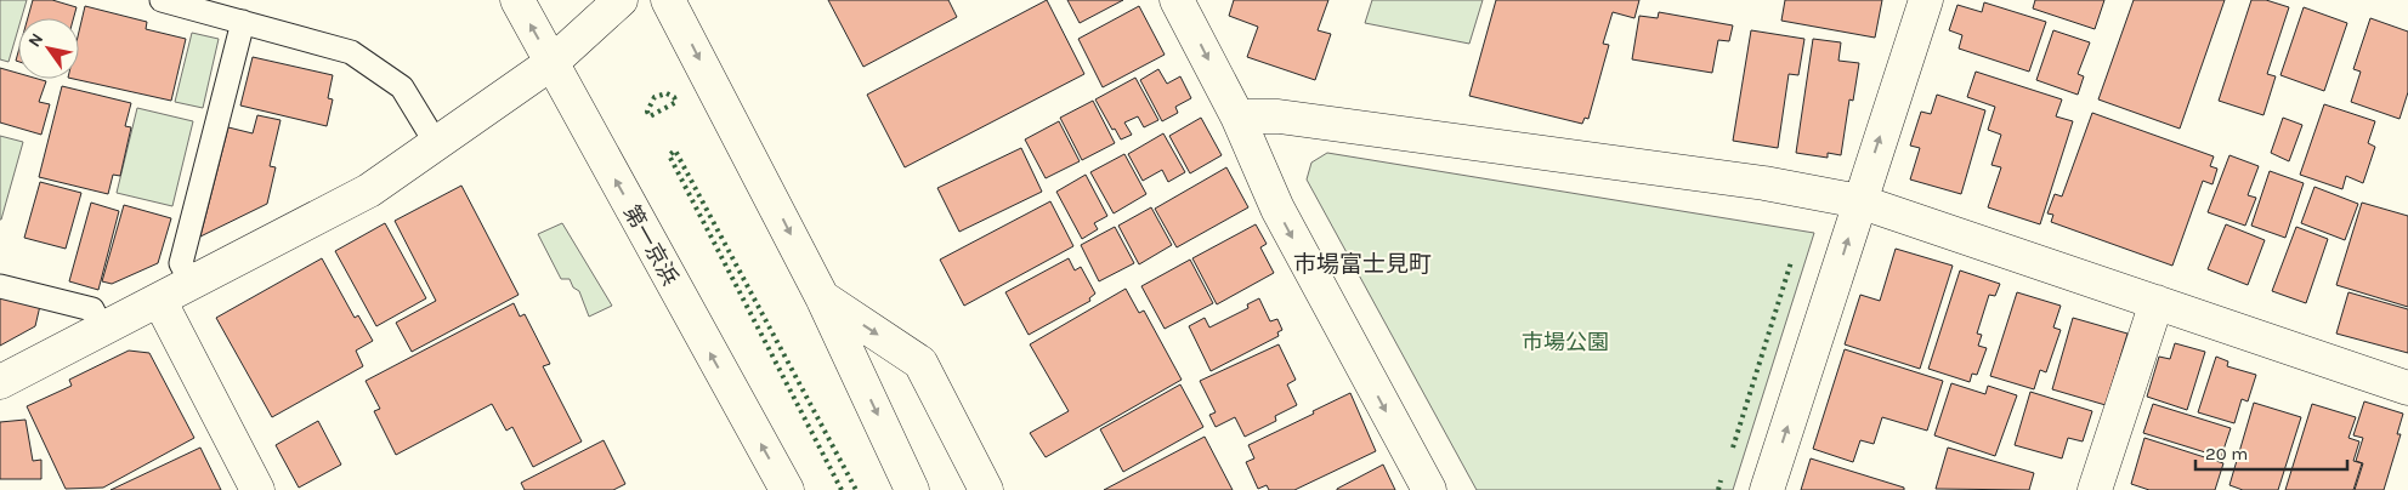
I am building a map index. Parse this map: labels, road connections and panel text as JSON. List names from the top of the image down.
{
  "streets": {
    "main road": ["第一京浜"]
  },
  "districts": ["市場富士見町"],
  "parks": ["市場公園"],
  "scale_bar": "20 m",
  "north": "top left"
}
